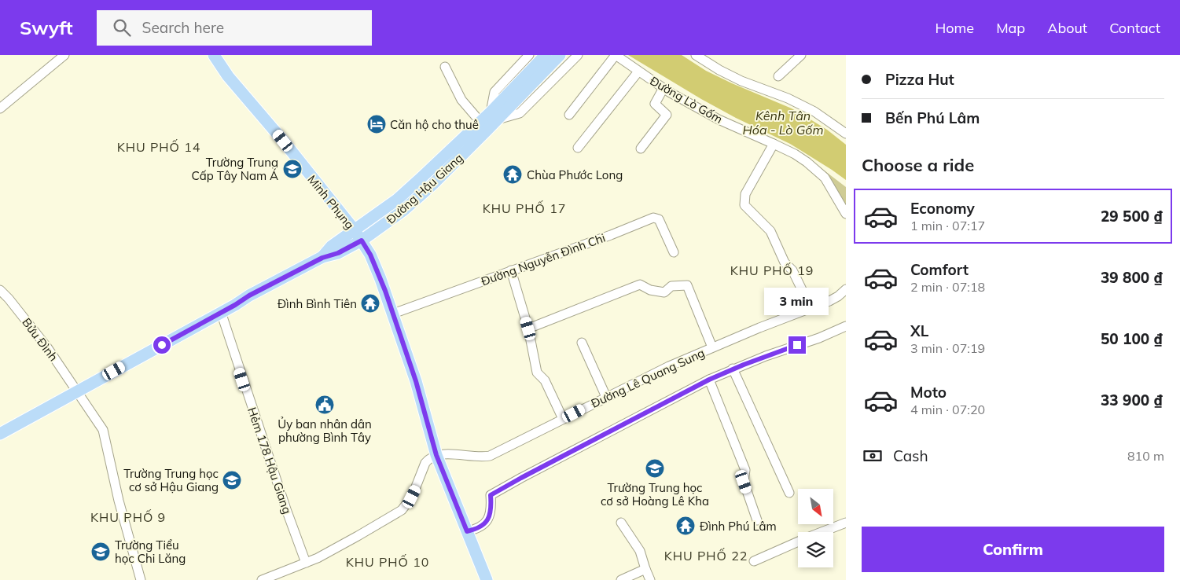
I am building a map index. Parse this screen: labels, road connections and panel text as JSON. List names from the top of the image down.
{
  "streets": {
    "main road": ["Đường Hậu Giang", "Minh Phụng"],
    "street": [
      "Đường Lò Gốm",
      "Đường Nguyễn Đình Chi",
      "Bửu Đình",
      "Đường Lê Quang Sung",
      "Hẻm 178 Hậu Giang"
    ]
  },
  "crossings": [
    ["Đường Hậu Giang", "Minh Phụng"],
    ["Đường Hậu Giang", "Bửu Đình"],
    ["Đường Hậu Giang", "Hẻm 178 Hậu Giang"],
    ["Minh Phụng", "Đường Nguyễn Đình Chi"],
    ["Minh Phụng", "Đường Lê Quang Sung"]
  ],
  "districts": [
    "KHU PHỐ 14",
    "KHU PHỐ 17",
    "KHU PHỐ 19",
    "KHU PHỐ 9",
    "KHU PHỐ 22",
    "KHU PHỐ 10"
  ],
  "water": ["Kênh Tân Hóa - Lò Gốm"],
  "places": {
    "hotel": ["Căn hộ cho thuê"],
    "school or university": [
      "Trường Trung Cấp Tây Nam Á",
      "Trường Trung học cơ sở Hoàng Lê Kha",
      "Trường Trung học cơ sở Hậu Giang",
      "Trường Tiểu học Chi Lăng"
    ],
    "temple": ["Chùa Phước Long", "Đình Bình Tiên", "Đình Phú Lâm"],
    "public building": ["Ủy ban nhân dân phường Bình Tây"]
  },
  "north": "bottom right",
  "page": {
    "header": "Swyft",
    "search": "Search here",
    "nav": [
      "Home",
      "Map",
      "About",
      "Contact"
    ],
    "banner": ["Pizza Hut", "Bến Phú Lâm"],
    "heading": "Choose a ride",
    "list": [
      {
        "name": "Economy",
        "note": "1 min · 07:17",
        "value": "29 500 ₫"
      },
      {
        "name": "Comfort",
        "note": "2 min · 07:18",
        "value": "39 800 ₫"
      },
      {
        "name": "XL",
        "note": "3 min · 07:19",
        "value": "50 100 ₫"
      },
      {
        "name": "Moto",
        "note": "4 min · 07:20",
        "value": "33 900 ₫"
      }
    ],
    "bubble": "3 min",
    "pay": ["Cash", "810 m"],
    "buttons": "Confirm"
  }
}
